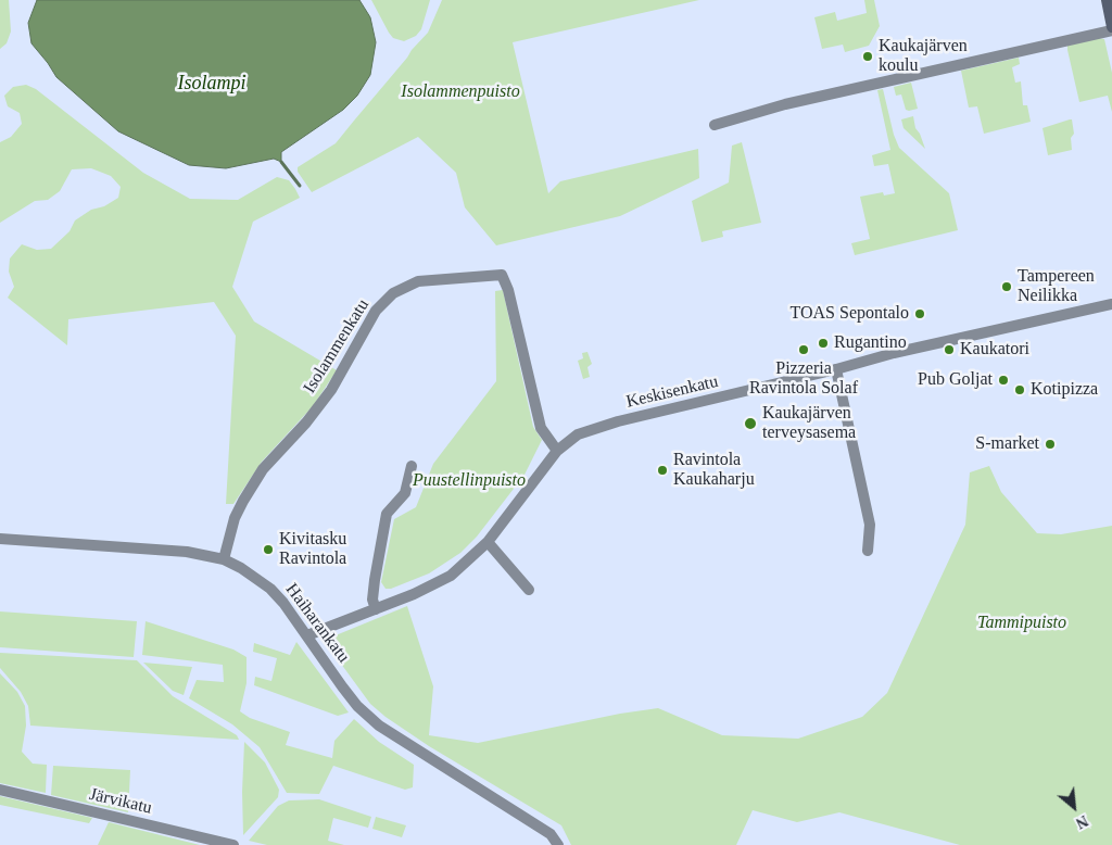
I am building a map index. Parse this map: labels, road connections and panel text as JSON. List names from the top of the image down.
{
  "streets": {
    "street": [
      "Isolammenkatu",
      "Keskisenkatu",
      "Haiharankatu",
      "Järvikatu"
    ]
  },
  "crossings": [
    ["Isolammenkatu", "Keskisenkatu"],
    ["Isolammenkatu", "Haiharankatu"],
    ["Keskisenkatu", "Haiharankatu"]
  ],
  "water": ["Isolampi"],
  "parks": ["Isolammenpuisto", "Puustellinpuisto", "Tammipuisto"],
  "places": [
    "Kaukajärven koulu",
    "Tampereen Neilikka",
    "TOAS Sepontalo",
    "Rugantino",
    "Pizzeria Ravintola Solaf",
    "Kaukatori",
    "Pub Goljat",
    "Kotipizza",
    "Kaukajärven terveysasema",
    "S-market",
    "Ravintola Kaukaharju",
    "Kivitasku Ravintola"
  ],
  "north": "bottom right"
}
